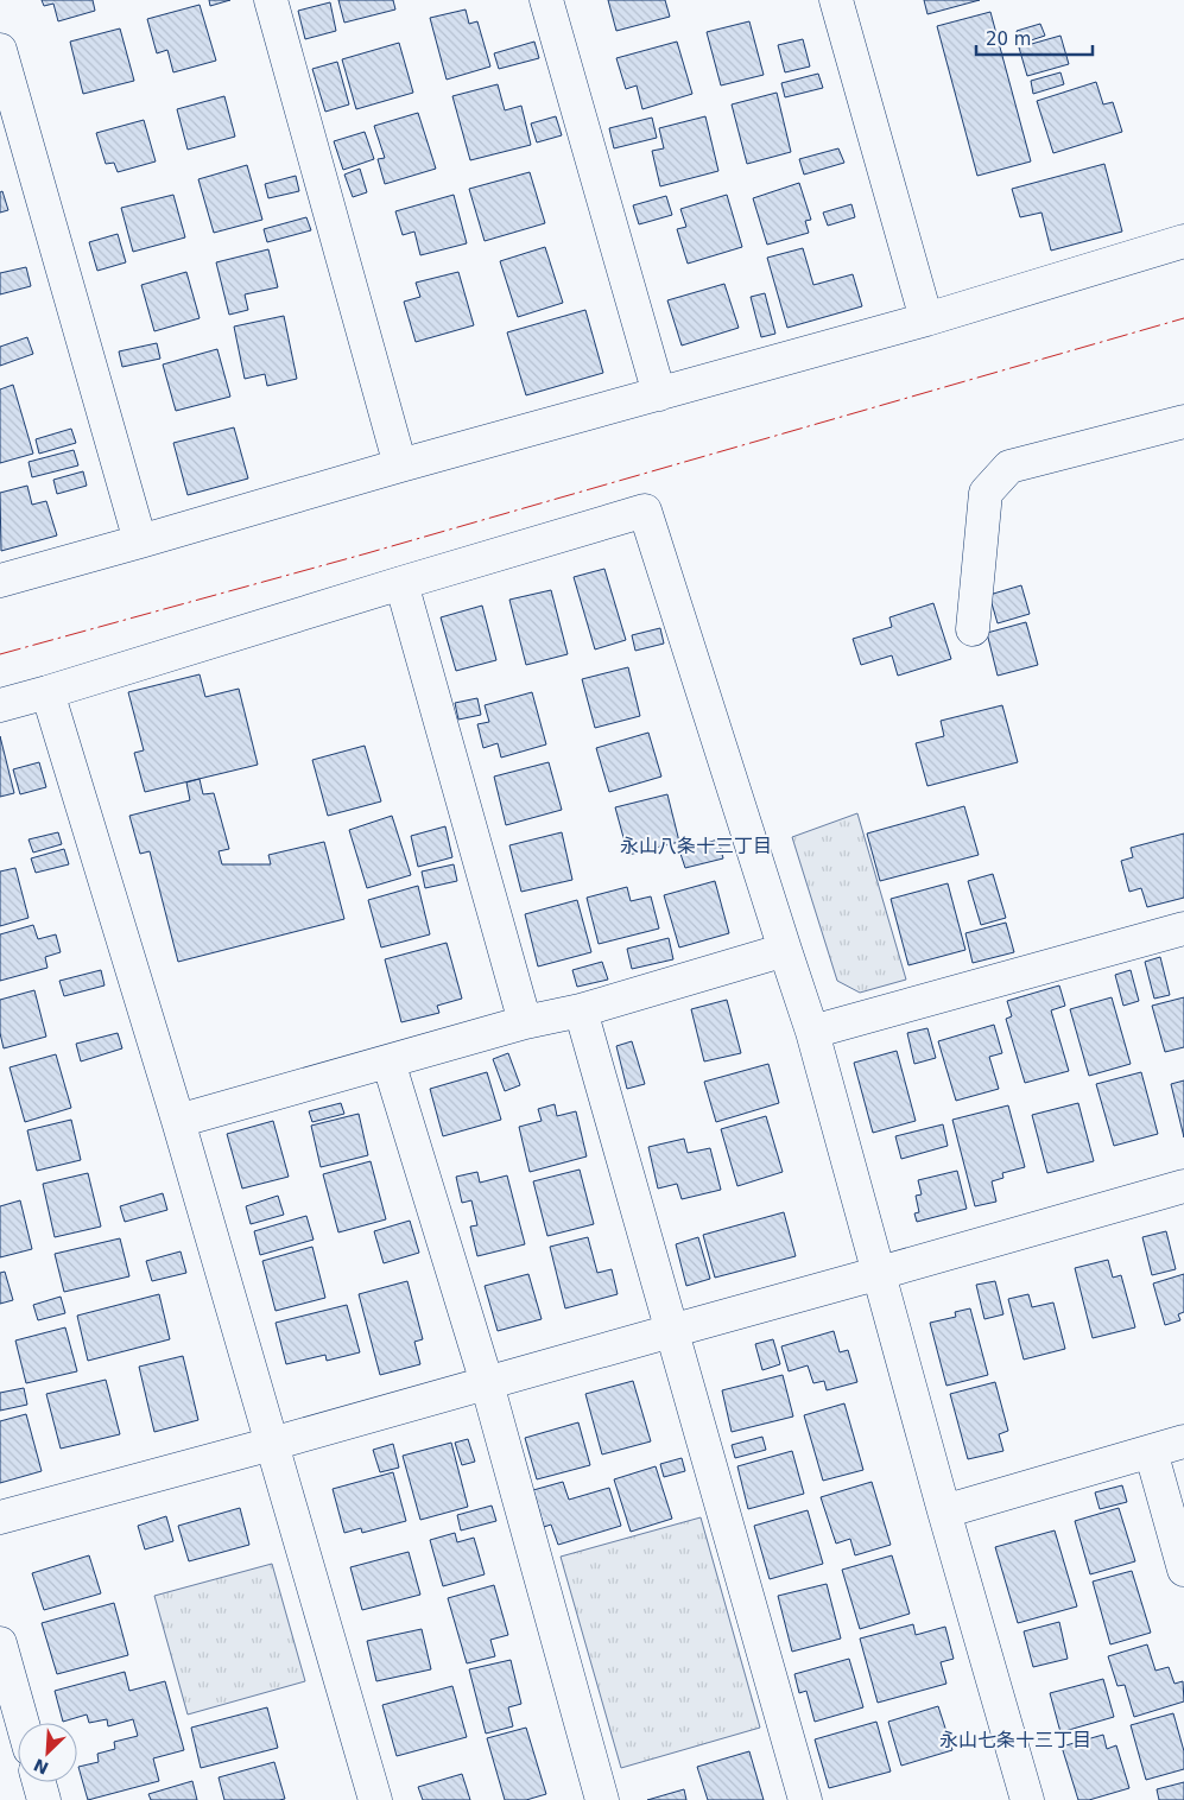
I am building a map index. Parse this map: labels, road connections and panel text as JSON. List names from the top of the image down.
{
  "districts": ["永山八条十三丁目", "永山七条十三丁目"],
  "scale_bar": "20 m",
  "north": "bottom left"
}
